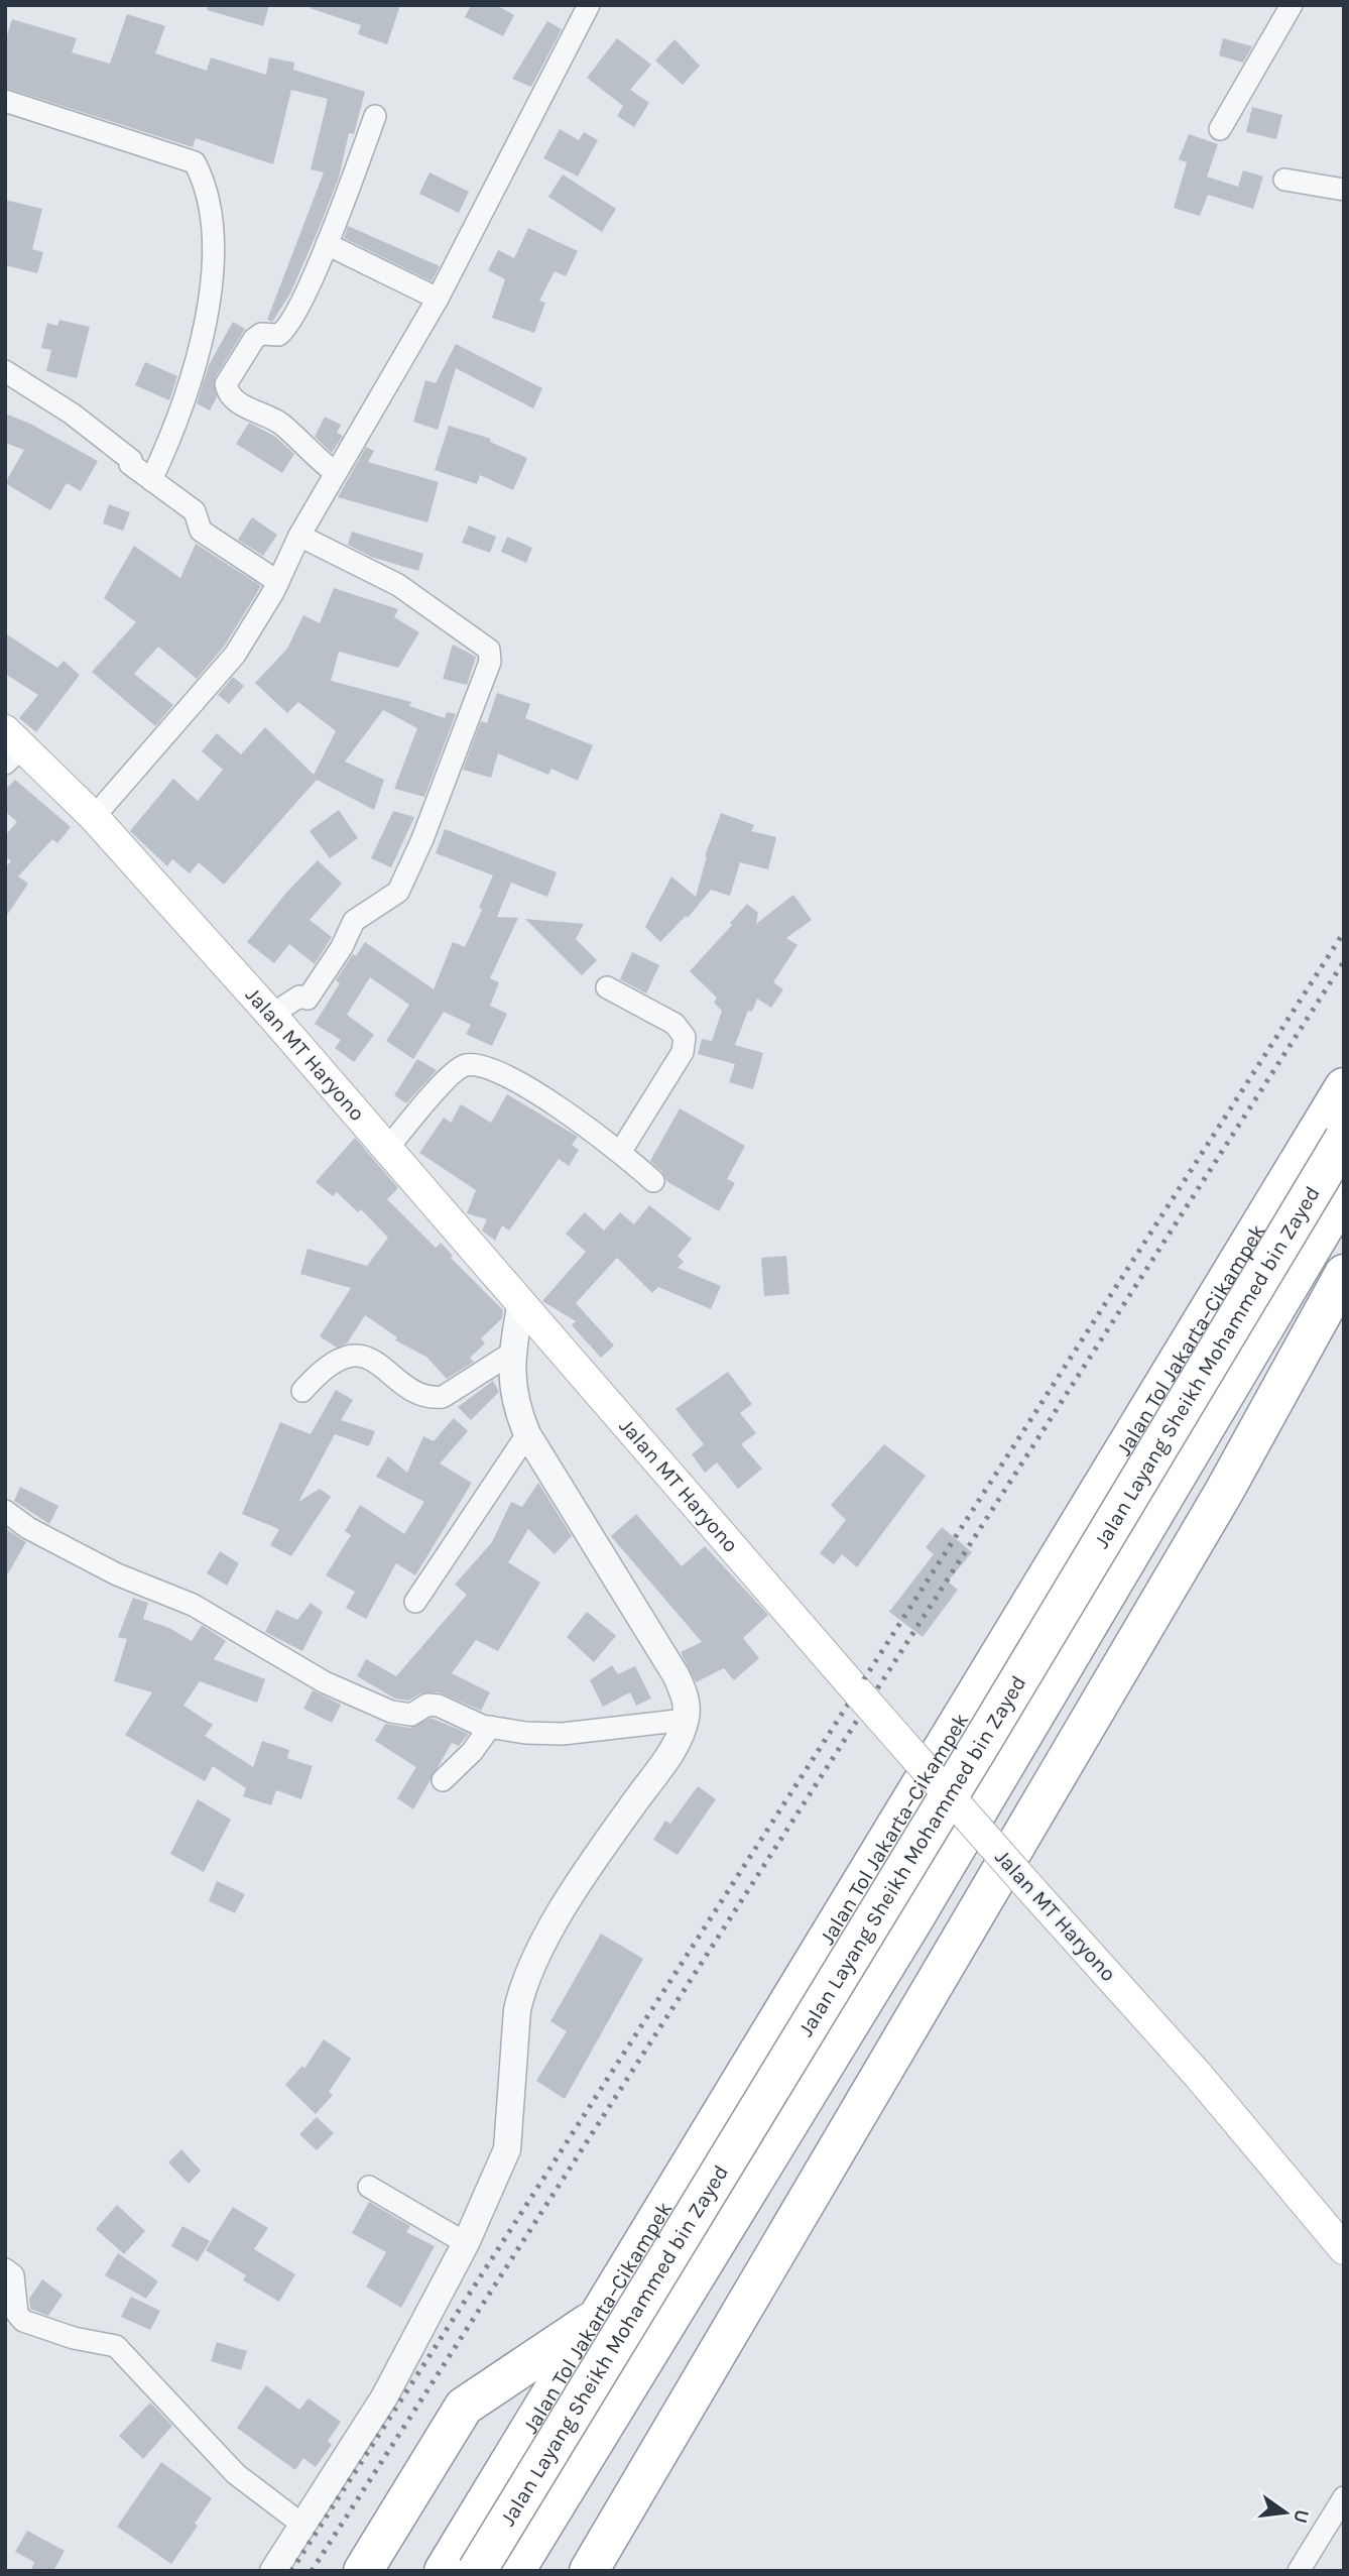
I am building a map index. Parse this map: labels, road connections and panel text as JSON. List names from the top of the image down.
{
  "streets": {
    "highway": ["Jalan Tol Jakarta–Cikampek", "Jalan Layang Sheikh Mohammed bin Zayed"],
    "main road": ["Jalan MT Haryono"]
  },
  "north": "right"
}
